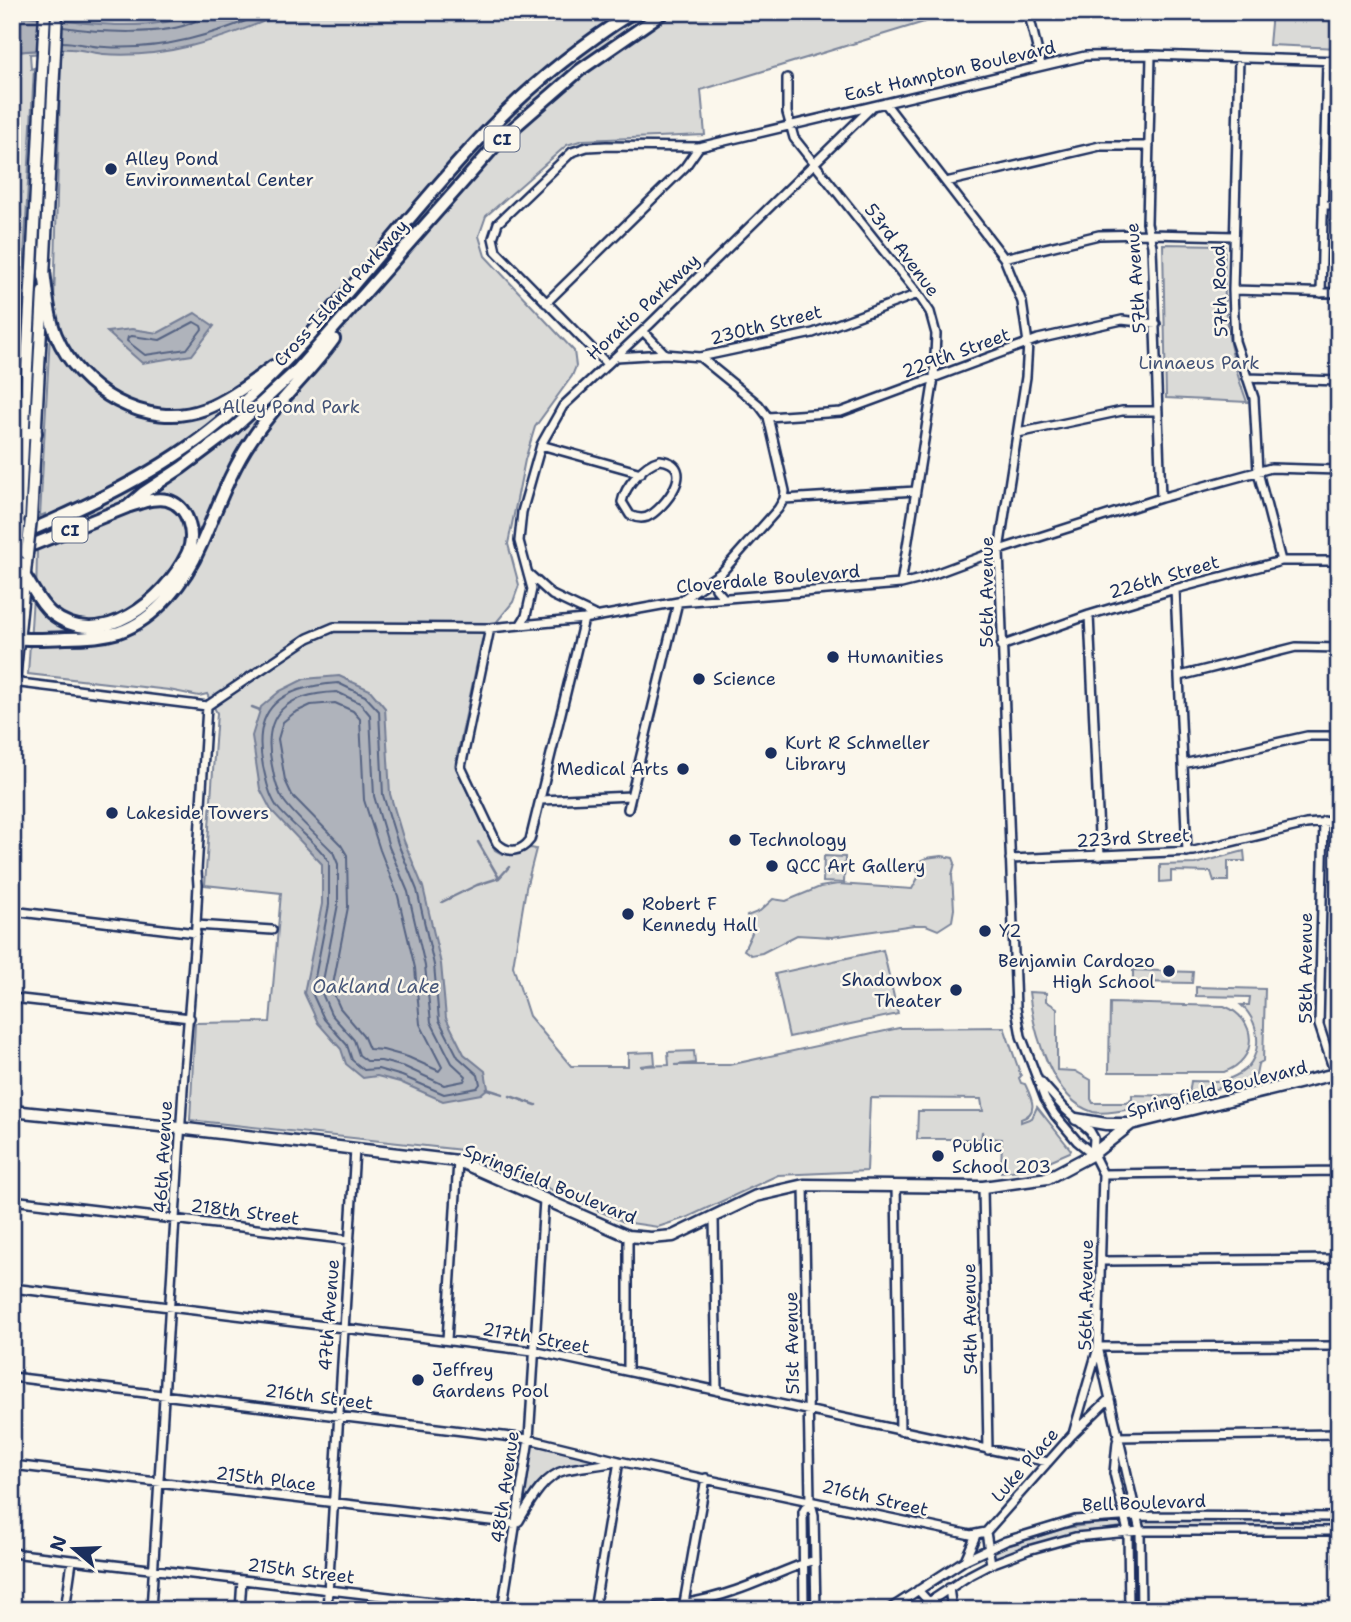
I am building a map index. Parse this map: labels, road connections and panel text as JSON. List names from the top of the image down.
{
  "streets": {
    "highway": ["CI", "Cross Island Parkway"],
    "main road": ["Springfield Boulevard"],
    "street": [
      "East Hampton Boulevard",
      "53rd Avenue",
      "57th Avenue",
      "57th Road",
      "Horatio Parkway",
      "230th Street",
      "229th Street",
      "226th Street",
      "Cloverdale Boulevard",
      "56th Avenue",
      "223rd Street",
      "58th Avenue",
      "46th Avenue",
      "218th Street",
      "47th Avenue",
      "54th Avenue",
      "217th Street",
      "51st Avenue",
      "216th Street",
      "Luke Place",
      "215th Place",
      "48th Avenue",
      "Bell Boulevard",
      "215th Street"
    ]
  },
  "crossings": [
    ["East Hampton Boulevard", "53rd Avenue"],
    ["East Hampton Boulevard", "57th Avenue"],
    ["East Hampton Boulevard", "57th Road"],
    ["East Hampton Boulevard", "Horatio Parkway"],
    ["East Hampton Boulevard", "56th Avenue"],
    ["53rd Avenue", "Horatio Parkway"],
    ["53rd Avenue", "230th Street"],
    ["53rd Avenue", "229th Street"],
    ["53rd Avenue", "Cloverdale Boulevard"],
    ["57th Avenue", "229th Street"],
    ["57th Avenue", "Cloverdale Boulevard"],
    ["57th Road", "226th Street"],
    ["57th Road", "Cloverdale Boulevard"],
    ["Horatio Parkway", "230th Street"],
    ["Horatio Parkway", "Cloverdale Boulevard"],
    ["229th Street", "56th Avenue"],
    ["226th Street", "56th Avenue"],
    ["Cloverdale Boulevard", "56th Avenue"],
    ["Cloverdale Boulevard", "46th Avenue"],
    ["56th Avenue", "223rd Street"],
    ["56th Avenue", "Springfield Boulevard"],
    ["56th Avenue", "Luke Place"],
    ["56th Avenue", "Bell Boulevard"],
    ["223rd Street", "58th Avenue"],
    ["58th Avenue", "Springfield Boulevard"],
    ["Springfield Boulevard", "46th Avenue"],
    ["Springfield Boulevard", "47th Avenue"],
    ["Springfield Boulevard", "54th Avenue"],
    ["Springfield Boulevard", "51st Avenue"],
    ["Springfield Boulevard", "48th Avenue"],
    ["46th Avenue", "218th Street"],
    ["46th Avenue", "217th Street"],
    ["46th Avenue", "216th Street"],
    ["46th Avenue", "215th Place"],
    ["46th Avenue", "215th Street"],
    ["218th Street", "47th Avenue"],
    ["47th Avenue", "217th Street"],
    ["47th Avenue", "216th Street"],
    ["47th Avenue", "215th Place"],
    ["47th Avenue", "215th Street"],
    ["54th Avenue", "217th Street"],
    ["217th Street", "51st Avenue"],
    ["217th Street", "Luke Place"],
    ["217th Street", "48th Avenue"],
    ["51st Avenue", "216th Street"],
    ["216th Street", "215th Place"],
    ["216th Street", "48th Avenue"],
    ["215th Place", "48th Avenue"],
    ["48th Avenue", "215th Street"]
  ],
  "water": ["Oakland Lake"],
  "parks": ["Linnaeus Park", "Alley Pond Park"],
  "places": [
    "Alley Pond Environmental Center",
    "Humanities",
    "Science",
    "Kurt R Schmeller Library",
    "Medical Arts",
    "Lakeside Towers",
    "Technology",
    "QCC Art Gallery",
    "Robert F Kennedy Hall",
    "Y2",
    "Benjamin Cardozo High School",
    "Shadowbox Theater",
    "Public School 203",
    "Jeffrey Gardens Pool"
  ],
  "north": "left"
}
